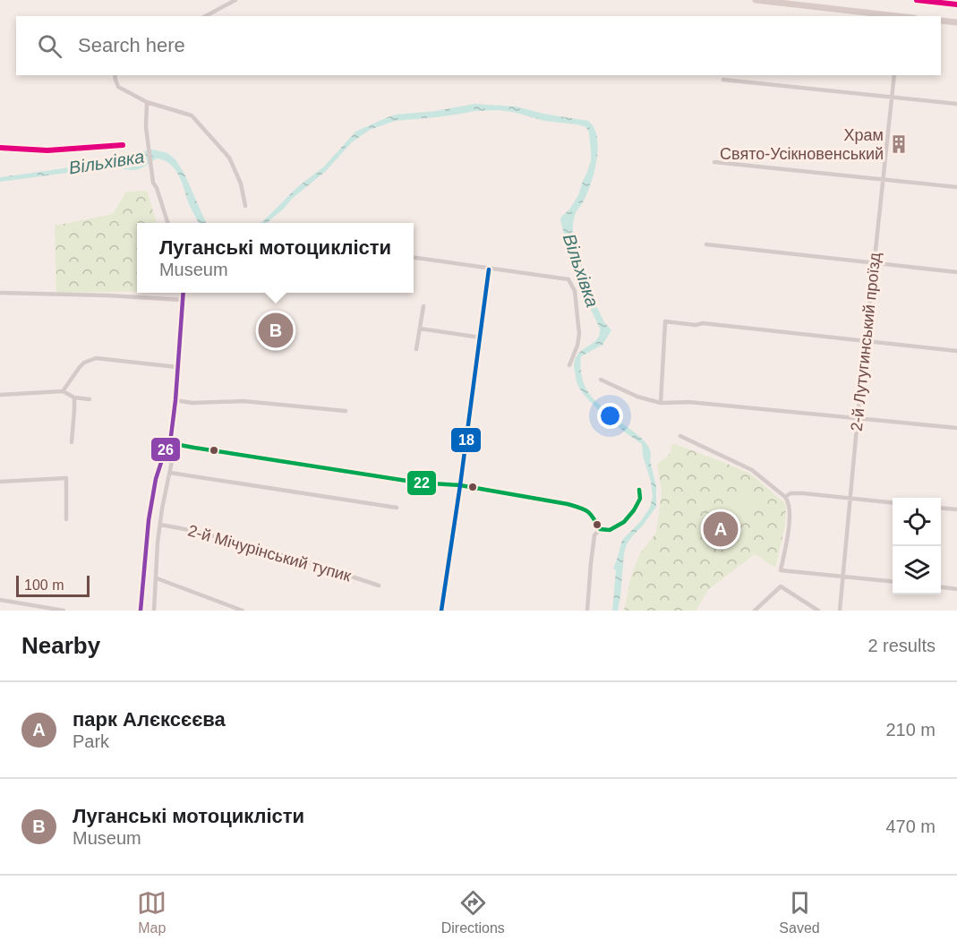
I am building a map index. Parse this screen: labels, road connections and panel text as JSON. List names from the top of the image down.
{
  "streets": {
    "street": ["2-й Лутугинський проїзд", "2-й Мічурінський тупик"]
  },
  "water": ["Вільхівка"],
  "places": {
    "building": ["Храм Свято-Усікновенський"]
  },
  "lines": ["transit line 18", "transit line 26", "transit line 22"],
  "scale_bar": "100 m",
  "page": {
    "search": "Search here",
    "popup": ["Луганські мотоциклісти", "Museum"],
    "pins": ["B", "A"],
    "scale": "100 m",
    "heading": ["Nearby", "2 results"],
    "list": [
      {
        "mark": "A",
        "name": "парк Алєксєєва",
        "note": "Park",
        "value": "210 m"
      },
      {
        "mark": "B",
        "name": "Луганські мотоциклісти",
        "note": "Museum",
        "value": "470 m"
      }
    ],
    "nav": ["Map", "Directions", "Saved"]
  }
}
